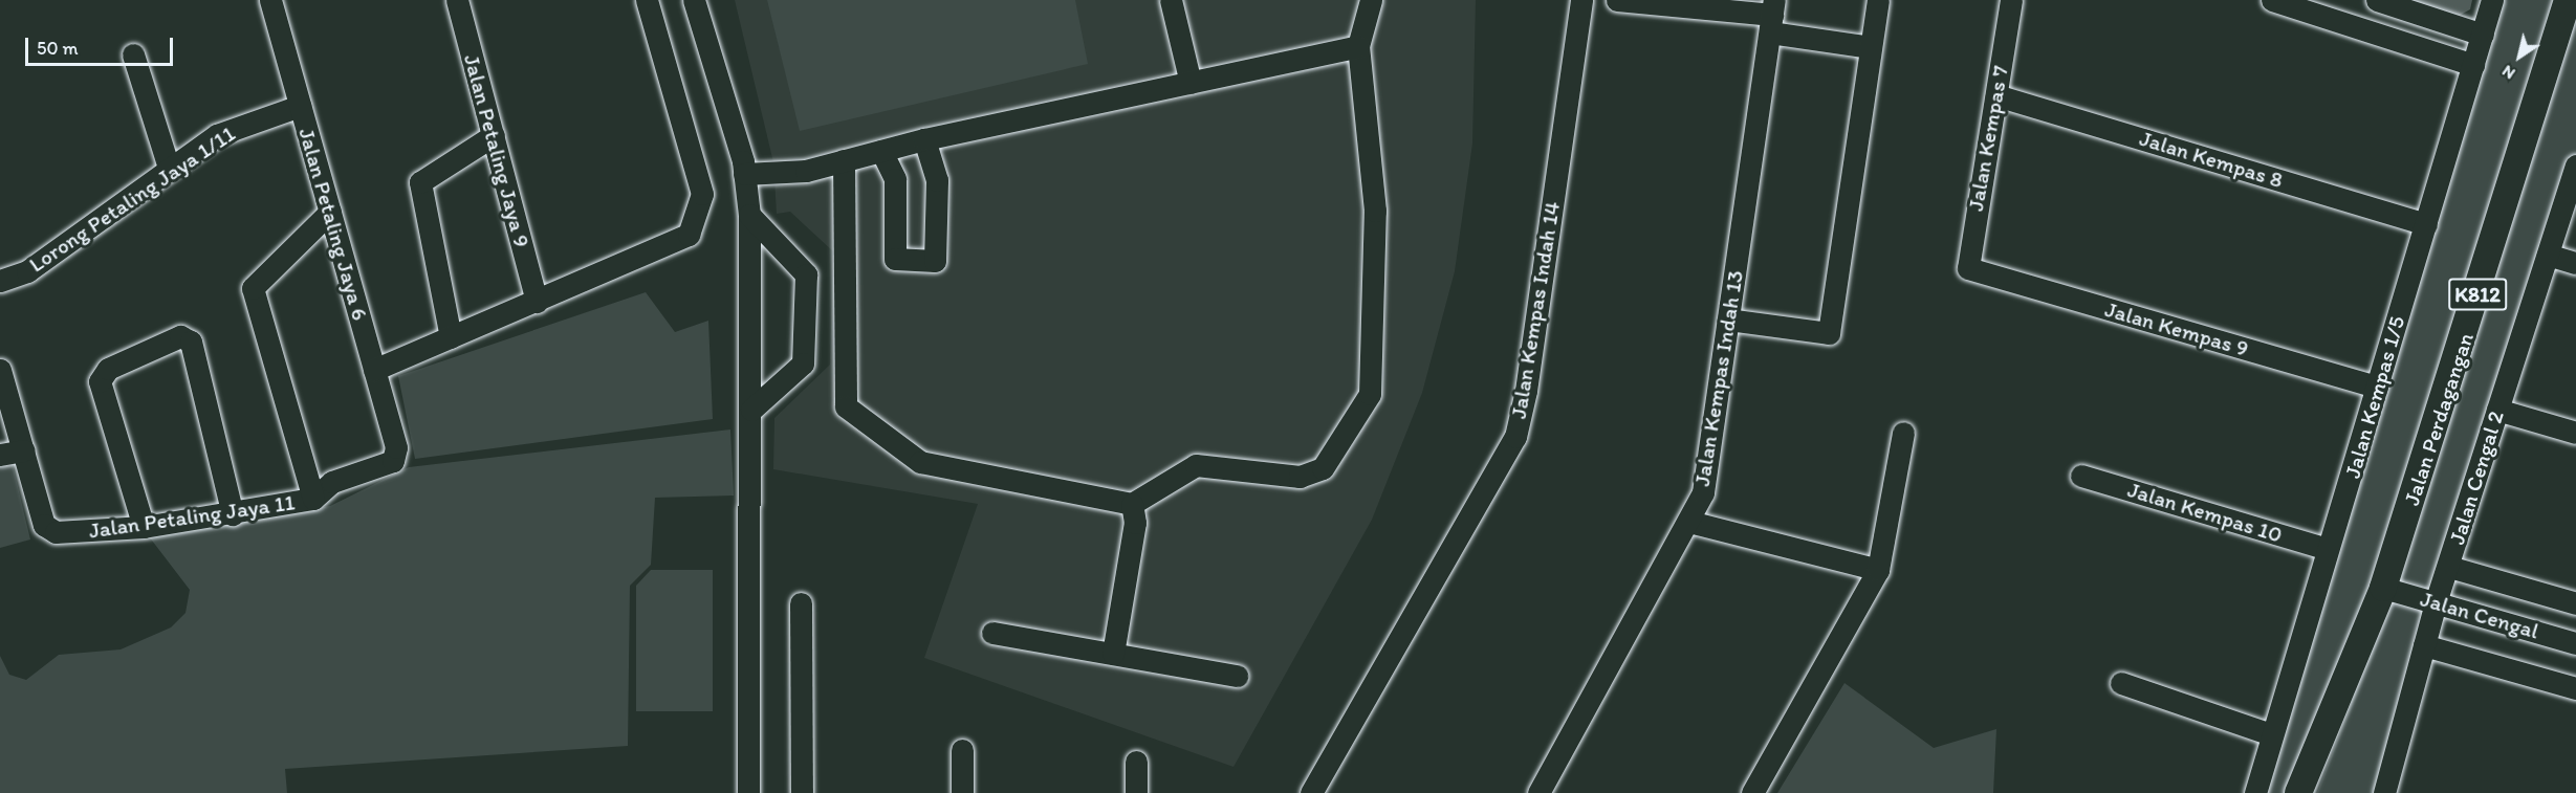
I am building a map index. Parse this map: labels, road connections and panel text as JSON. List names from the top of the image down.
{
  "streets": {
    "main road": ["K812", "Jalan Perdagangan"],
    "street": [
      "Jalan Kempas 7",
      "Jalan Petaling Jaya 9",
      "Jalan Kempas 8",
      "Lorong Petaling Jaya 1/11",
      "Jalan Petaling Jaya 6",
      "Jalan Kempas Indah 14",
      "Jalan Kempas 9",
      "Jalan Kempas Indah 13",
      "Jalan Kempas 1/5",
      "Jalan Cengal 2",
      "Jalan Kempas 10",
      "Jalan Petaling Jaya 11",
      "Jalan Cengal"
    ]
  },
  "crossings": [
    ["Jalan Kempas 7", "Jalan Kempas 8"],
    ["Jalan Kempas 7", "Jalan Kempas 9"],
    ["Jalan Kempas 8", "Jalan Kempas 1/5"],
    ["Lorong Petaling Jaya 1/11", "Jalan Petaling Jaya 6"],
    ["Jalan Petaling Jaya 6", "Jalan Petaling Jaya 11"],
    ["Jalan Kempas 9", "Jalan Kempas 1/5"],
    ["Jalan Kempas 1/5", "Jalan Kempas 10"],
    ["Jalan Perdagangan", "Jalan Cengal"],
    ["Jalan Cengal 2", "Jalan Cengal"]
  ],
  "scale_bar": "50 m",
  "north": "bottom left"
}
